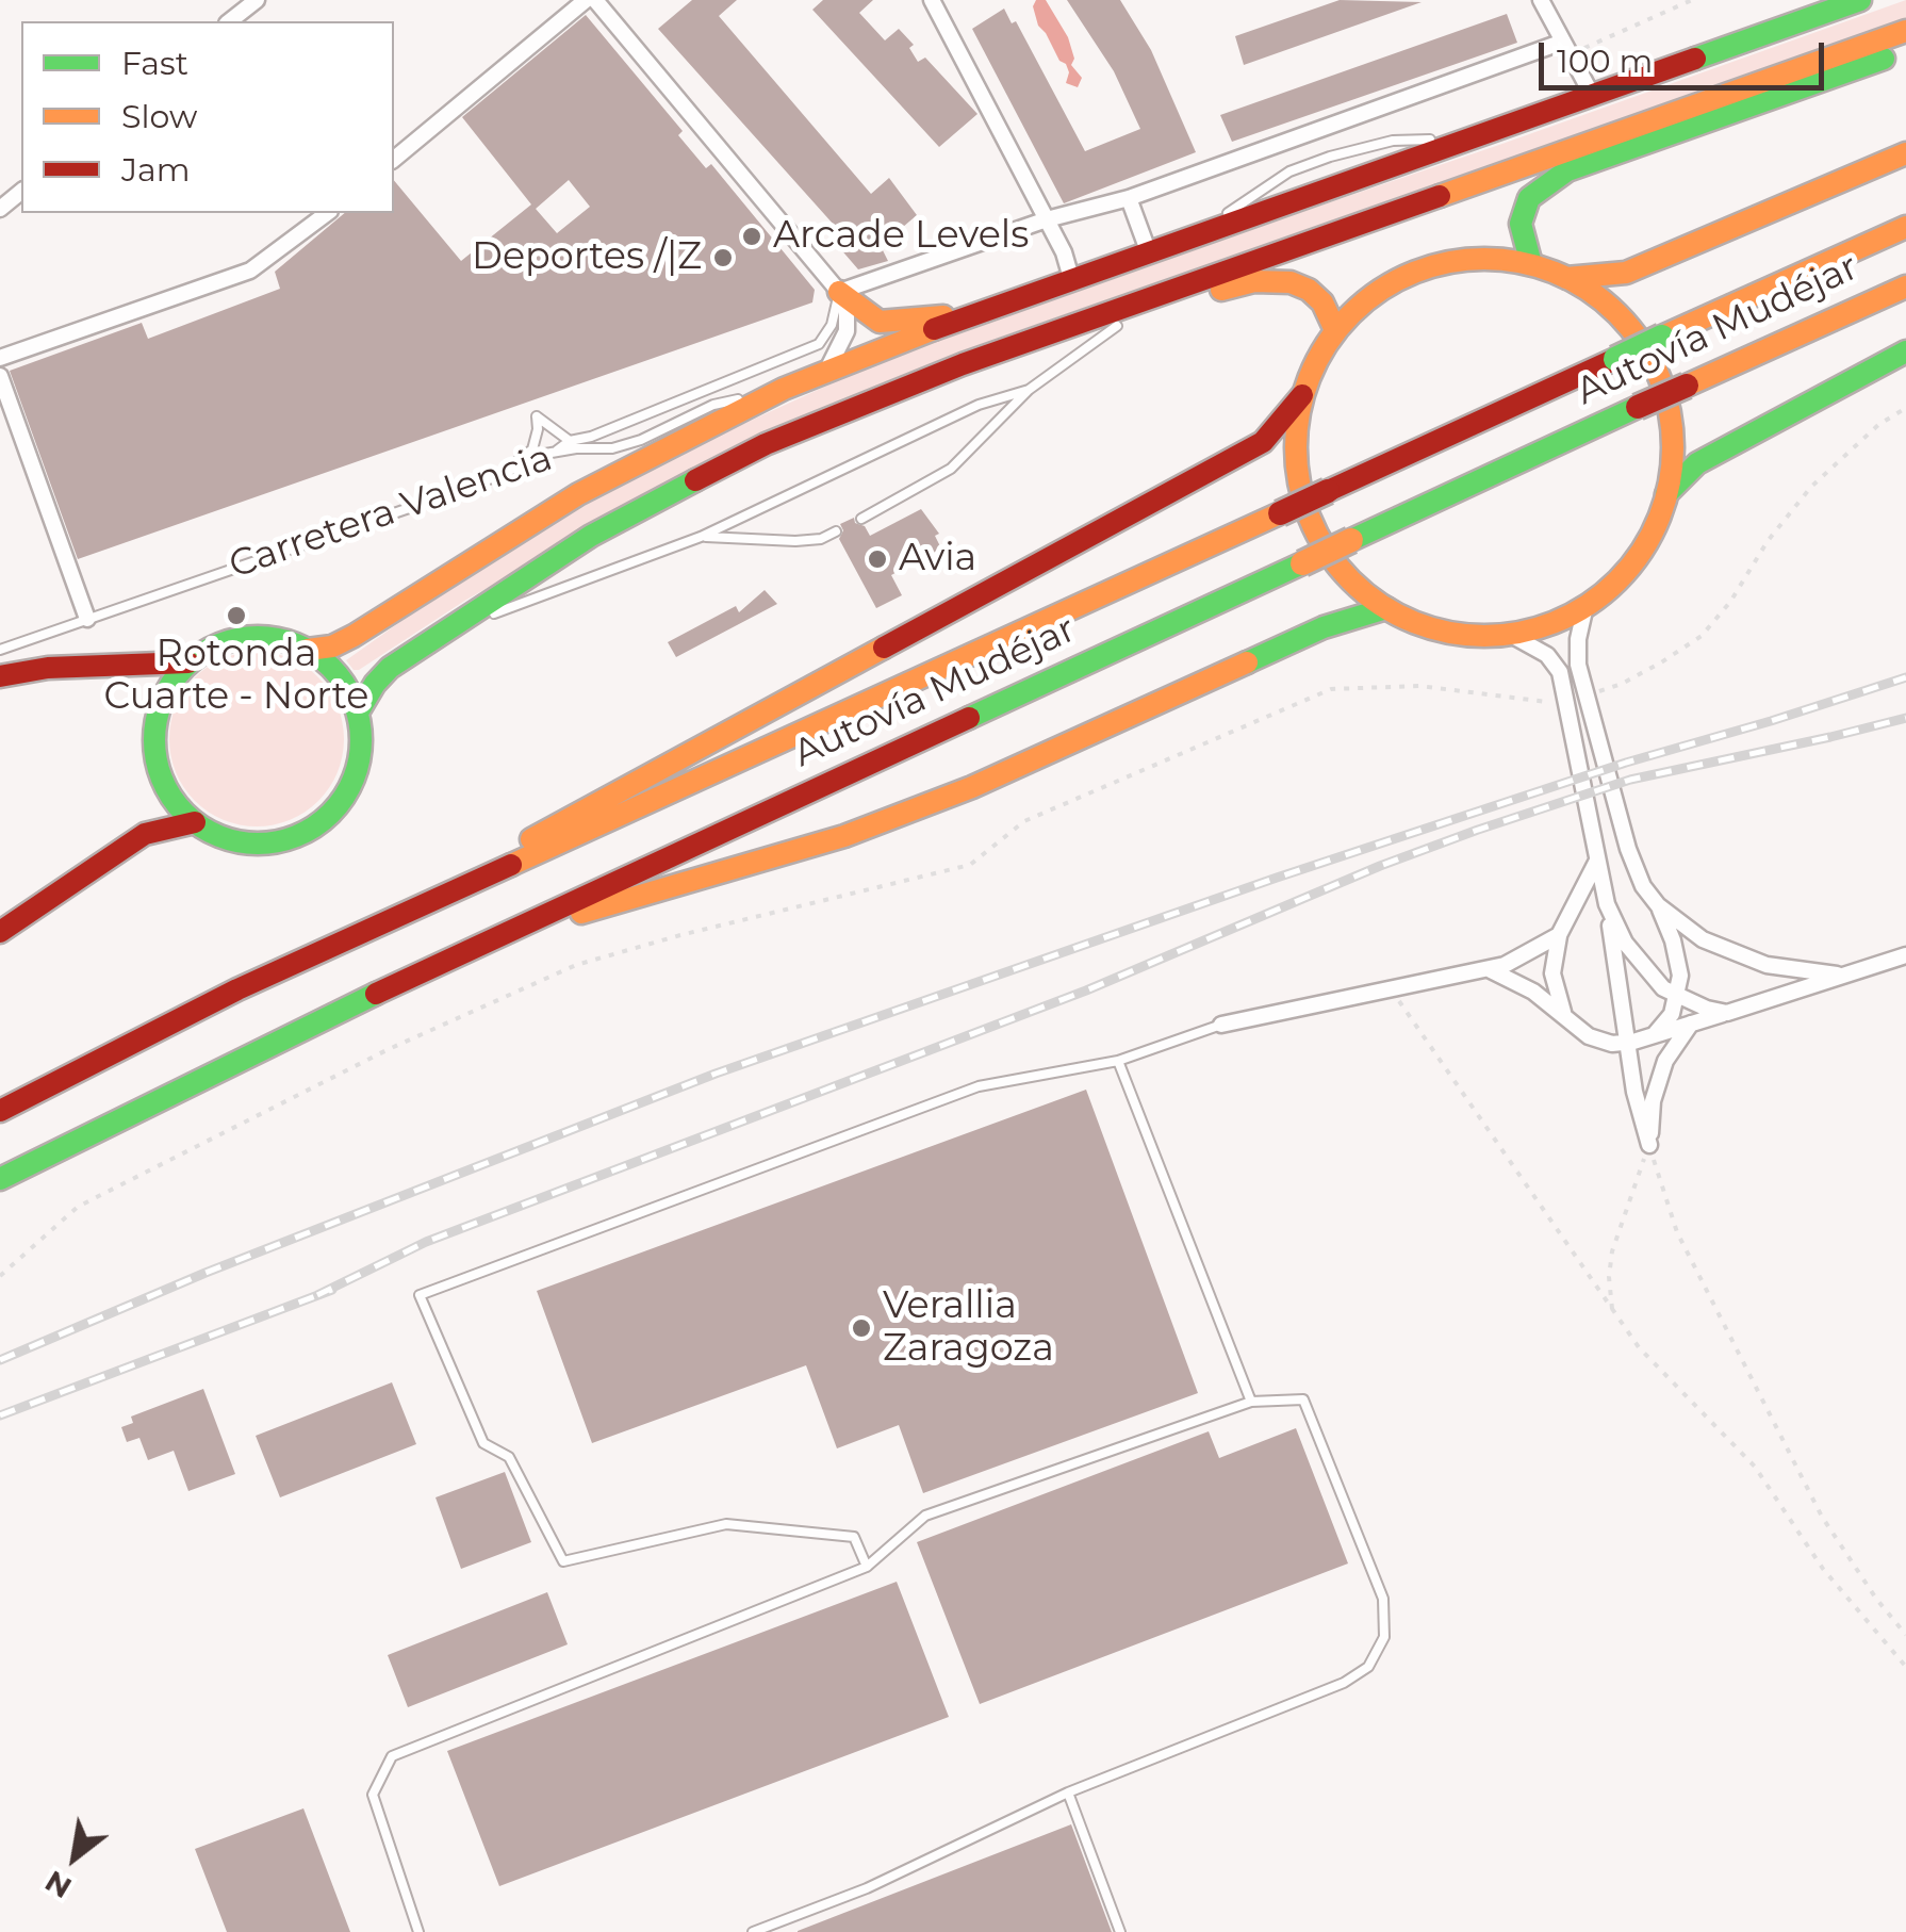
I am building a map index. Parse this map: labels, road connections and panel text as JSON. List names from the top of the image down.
{
  "streets": {
    "main road": ["Autovía Mudéjar"],
    "lane": ["Carretera Valencia"]
  },
  "places": [
    "Arcade Levels",
    "Deportes /|Z",
    "Avia",
    "Rotonda Cuarte - Norte",
    "Verallia Zaragoza"
  ],
  "legend": ["Fast", "Slow", "Jam"],
  "scale_bar": "100 m",
  "north": "bottom left"
}
